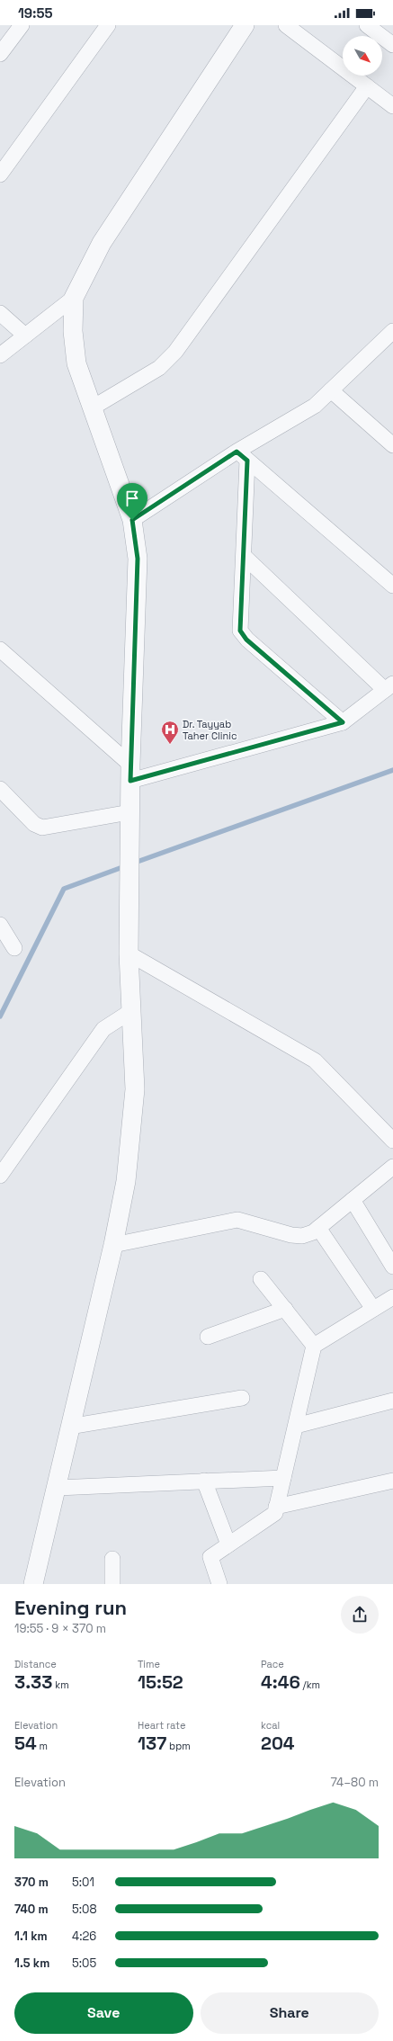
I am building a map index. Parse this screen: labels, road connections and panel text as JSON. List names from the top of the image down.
{
  "places": {
    "hospital": ["Dr. Tayyab Taher Clinic"]
  },
  "north": "bottom right",
  "page": {
    "status": "19:55",
    "heading": ["Evening run", "19:55 · 9 × 370 m"],
    "stats": [
      ["Distance", "3.33 km"],
      ["Time", "15:52"],
      ["Pace", "4:46 /km"],
      ["Elevation", "54 m"],
      ["Heart rate", "137 bpm"],
      ["kcal", "204"]
    ],
    "chart": ["Elevation", "74–80 m"],
    "list": [
      {
        "name": "370 m",
        "note": "5:01"
      },
      {
        "name": "740 m",
        "note": "5:08"
      },
      {
        "name": "1.1 km",
        "note": "4:26"
      },
      {
        "name": "1.5 km",
        "note": "5:05"
      }
    ],
    "buttons": ["Save", "Share"]
  }
}
